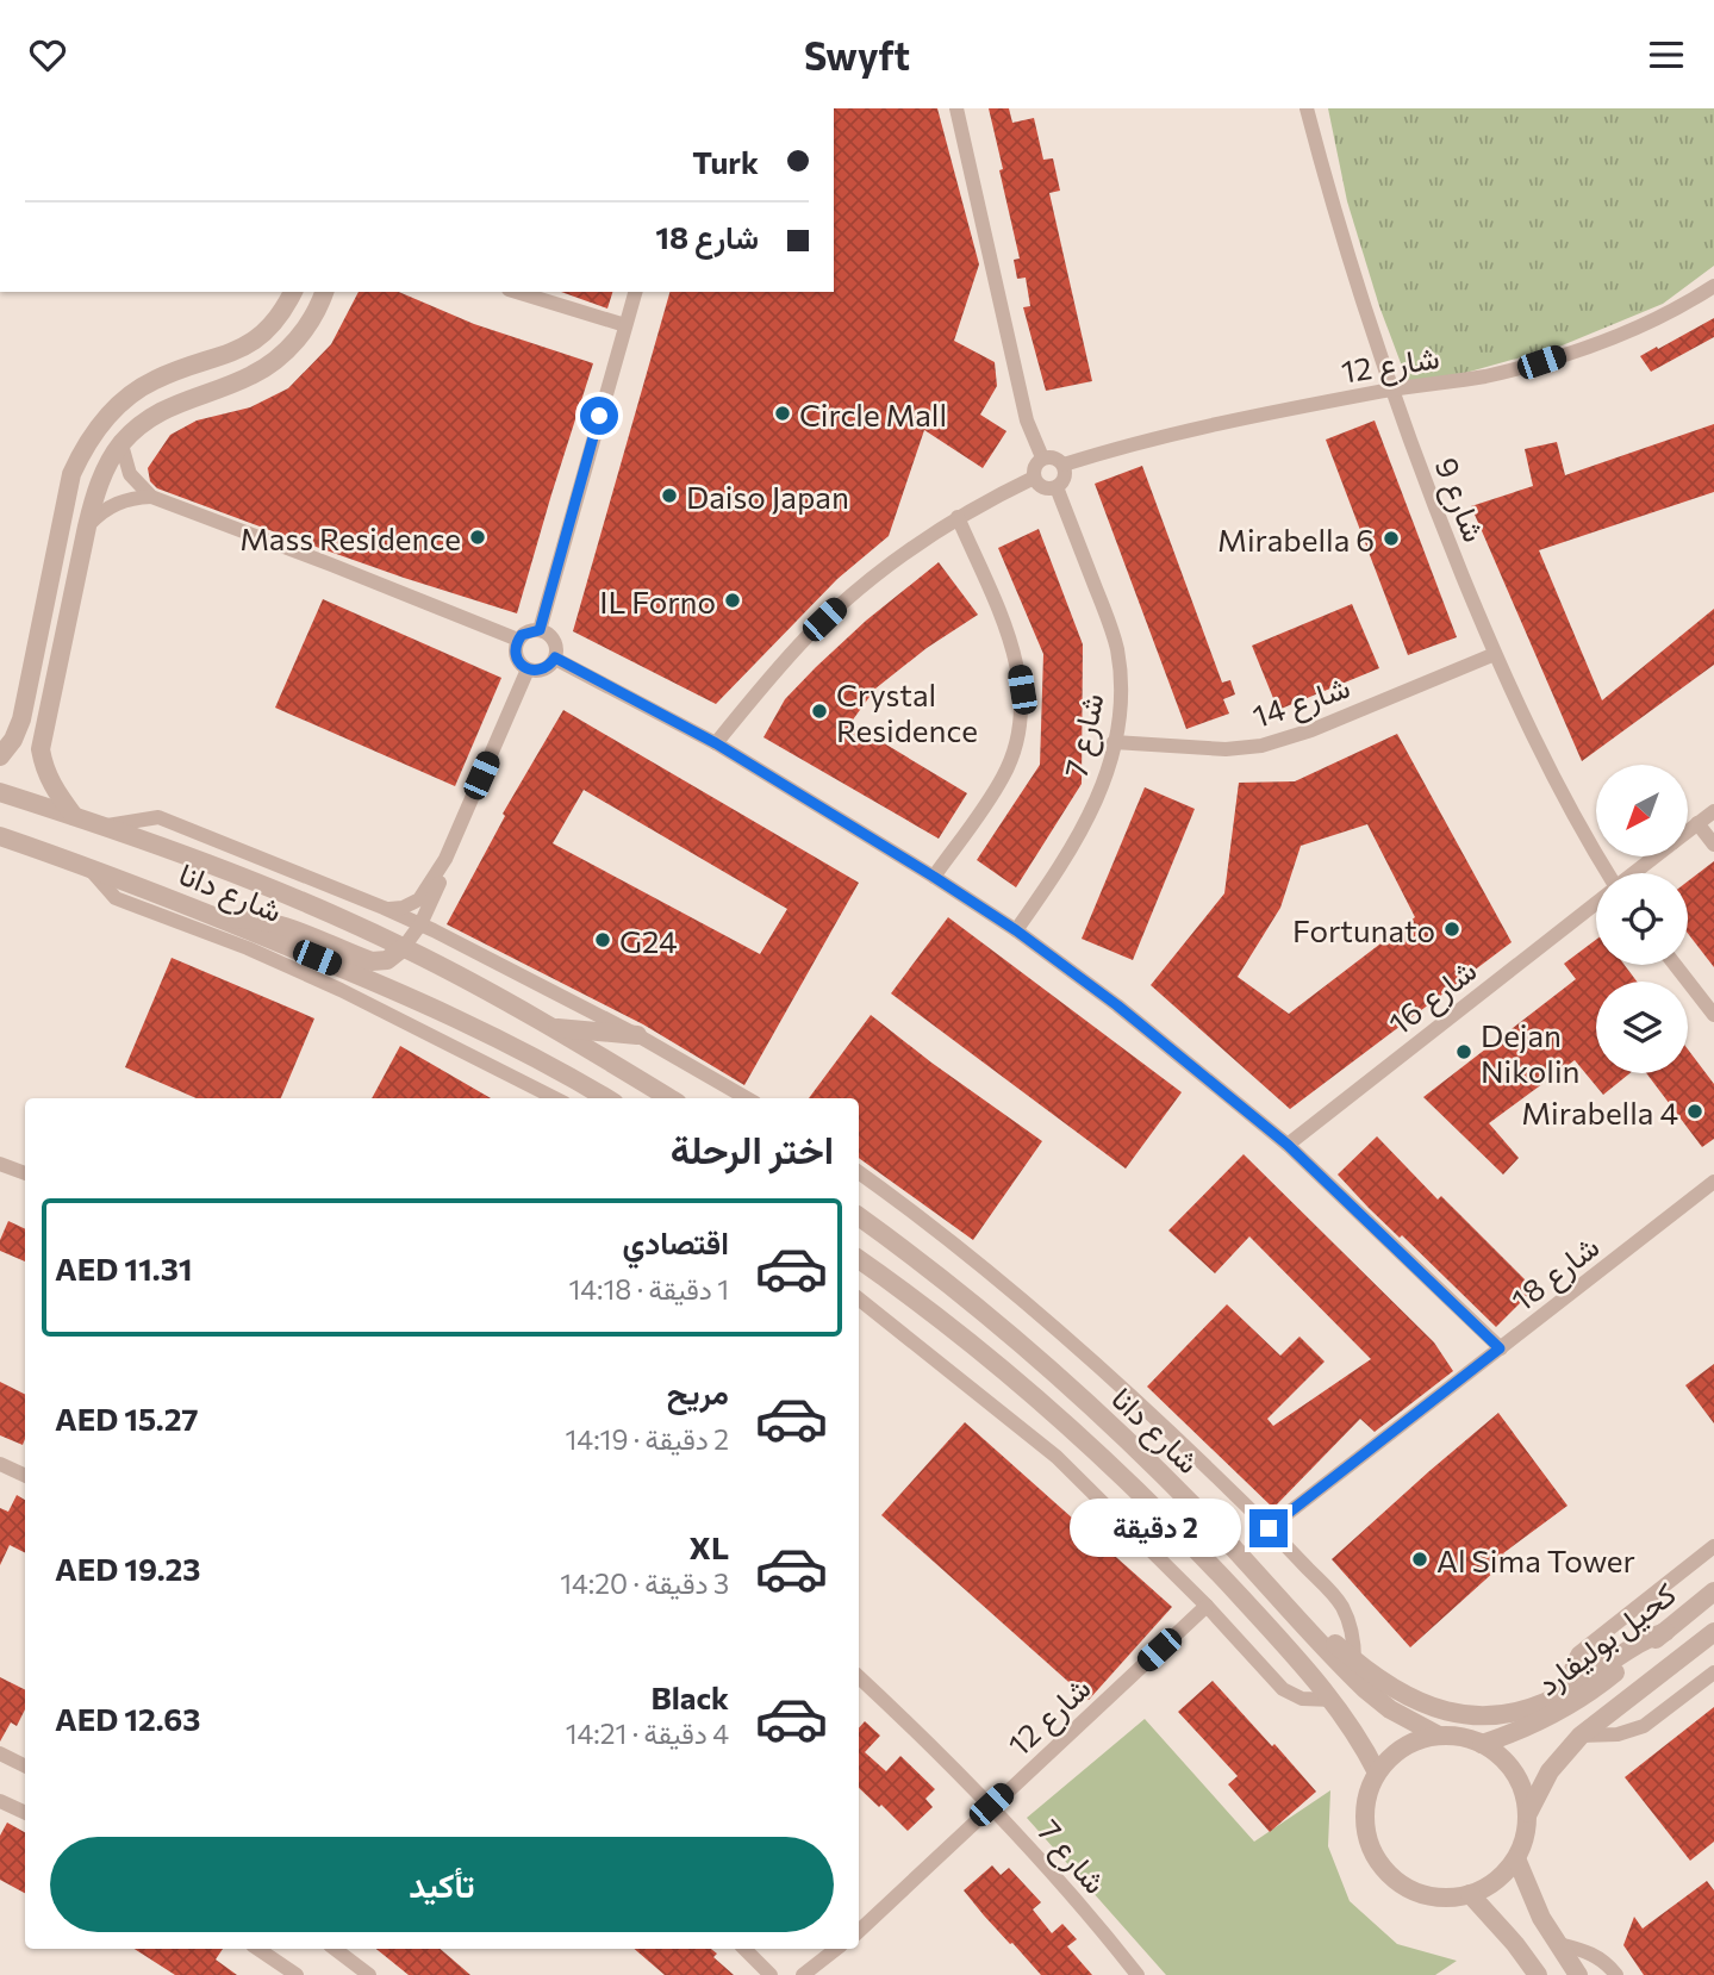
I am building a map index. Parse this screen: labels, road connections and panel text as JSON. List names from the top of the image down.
{
  "streets": {
    "street": [
      "شارع 12",
      "شارع 9",
      "شارع 14",
      "شارع 7",
      "شارع دانا",
      "شارع 16",
      "شارع 18",
      "كحيل بوليفارد"
    ]
  },
  "crossings": [
    ["شارع 12", "شارع 9"],
    ["شارع 12", "شارع 7"],
    ["شارع 9", "شارع 14"],
    ["شارع 14", "شارع 7"],
    ["شارع دانا", "كحيل بوليفارد"]
  ],
  "places": [
    "Circle Mall",
    "Daiso Japan",
    "Mass Residence",
    "Mirabella 6",
    "IL Forno",
    "Crystal Residence",
    "Fortunato",
    "G24",
    "Dejan Nikolin",
    "Mirabella 4",
    "Al Sima Tower"
  ],
  "north": "bottom left",
  "page": {
    "header": "Swyft",
    "banner": ["Turk", "شارع 18"],
    "heading": "اختر الرحلة",
    "list": [
      {
        "name": "اقتصادي",
        "note": "1 دقيقة · 14:18",
        "value": "AED 11.31"
      },
      {
        "name": "مريح",
        "note": "2 دقيقة · 14:19",
        "value": "AED 15.27"
      },
      {
        "name": "XL",
        "note": "3 دقيقة · 14:20",
        "value": "AED 19.23"
      },
      {
        "name": "Black",
        "note": "4 دقيقة · 14:21",
        "value": "AED 12.63"
      }
    ],
    "bubble": "2 دقيقة",
    "buttons": "تأكيد"
  }
}
